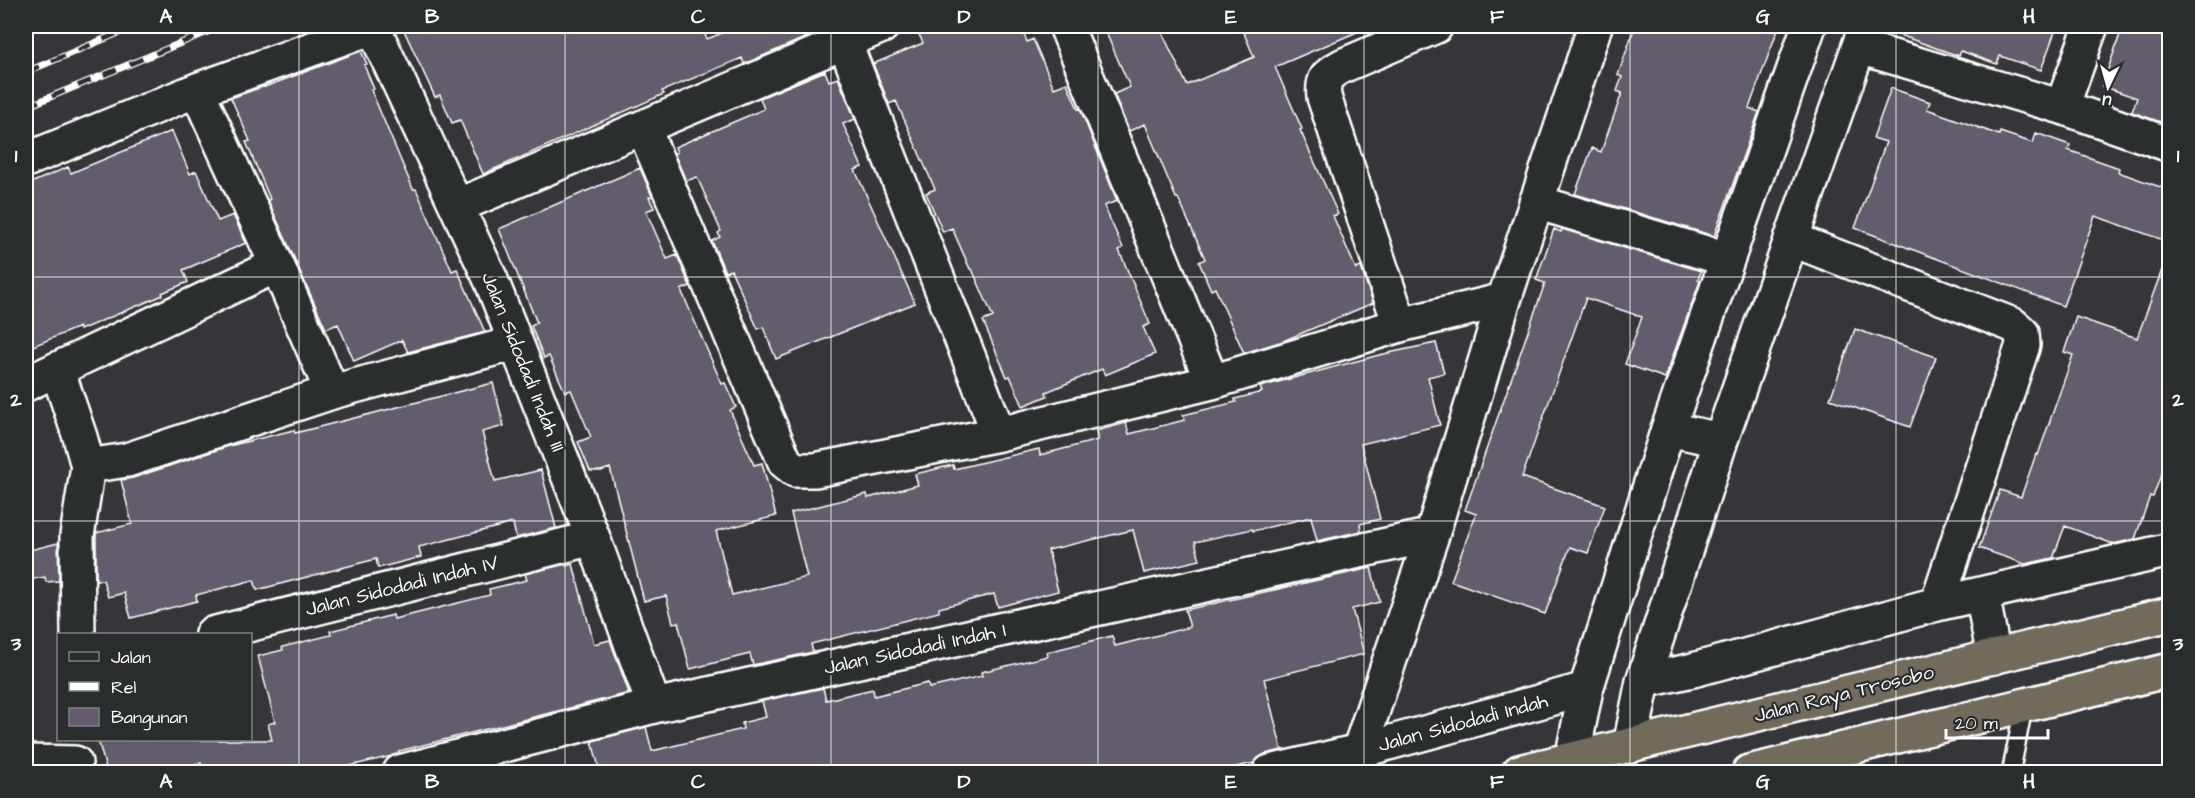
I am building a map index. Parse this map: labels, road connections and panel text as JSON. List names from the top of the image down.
{
  "streets": {
    "highway": ["Jalan Raya Trosobo"],
    "street": [
      "Jalan Sidodadi Indah III",
      "Jalan Sidodadi Indah IV",
      "Jalan Sidodadi Indah I",
      "Jalan Sidodadi Indah"
    ]
  },
  "crossings": [
    ["Jalan Sidodadi Indah III", "Jalan Sidodadi Indah IV"],
    ["Jalan Sidodadi Indah III", "Jalan Sidodadi Indah I"]
  ],
  "legend": ["Jalan", "Rel", "Bangunan"],
  "scale_bar": "20 m",
  "north": "bottom",
  "grid": {
    "columns": [
      "A",
      "B",
      "C",
      "D",
      "E",
      "F",
      "G",
      "H"
    ],
    "rows": ["1", "2", "3"]
  }
}
